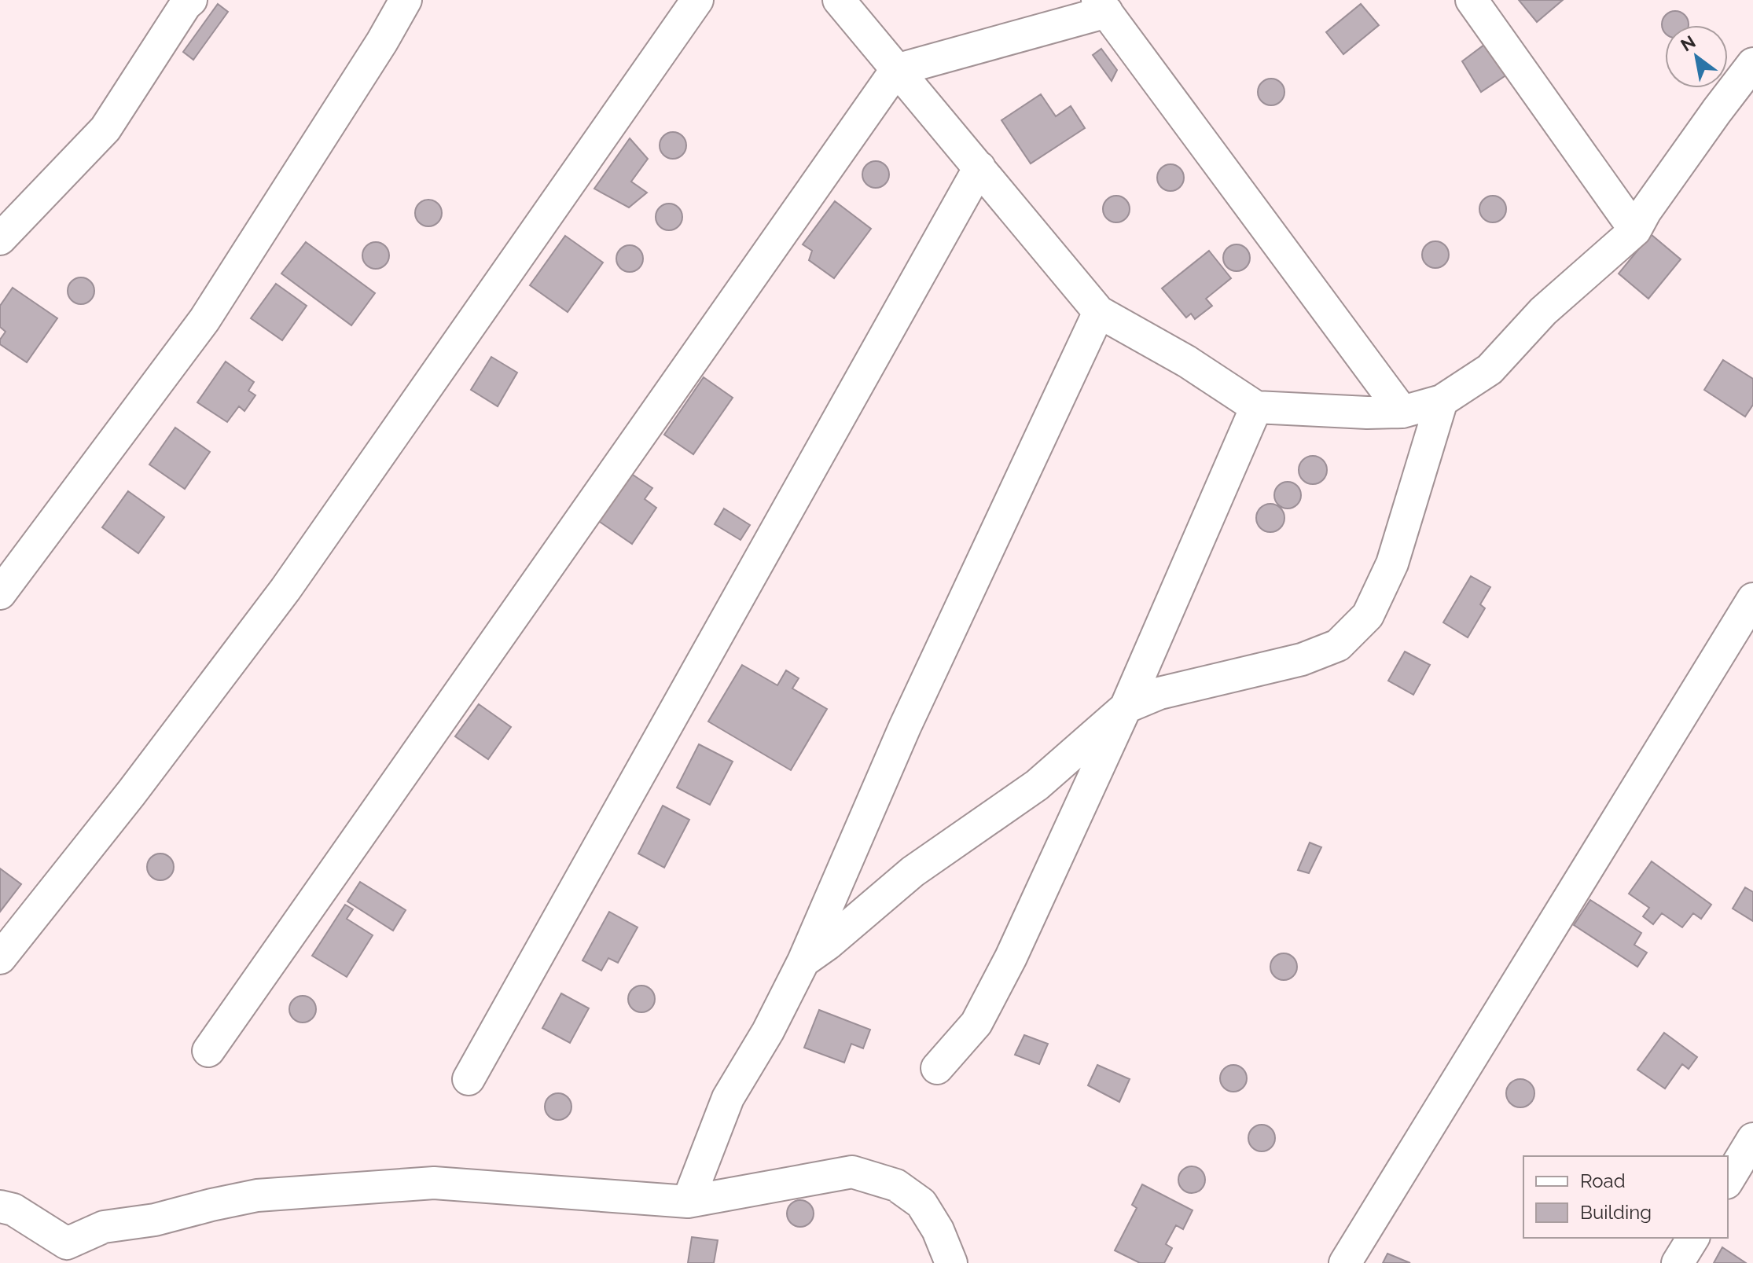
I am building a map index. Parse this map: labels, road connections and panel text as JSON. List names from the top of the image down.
{
  "legend": ["Road", "Building"],
  "north": "top left"
}
